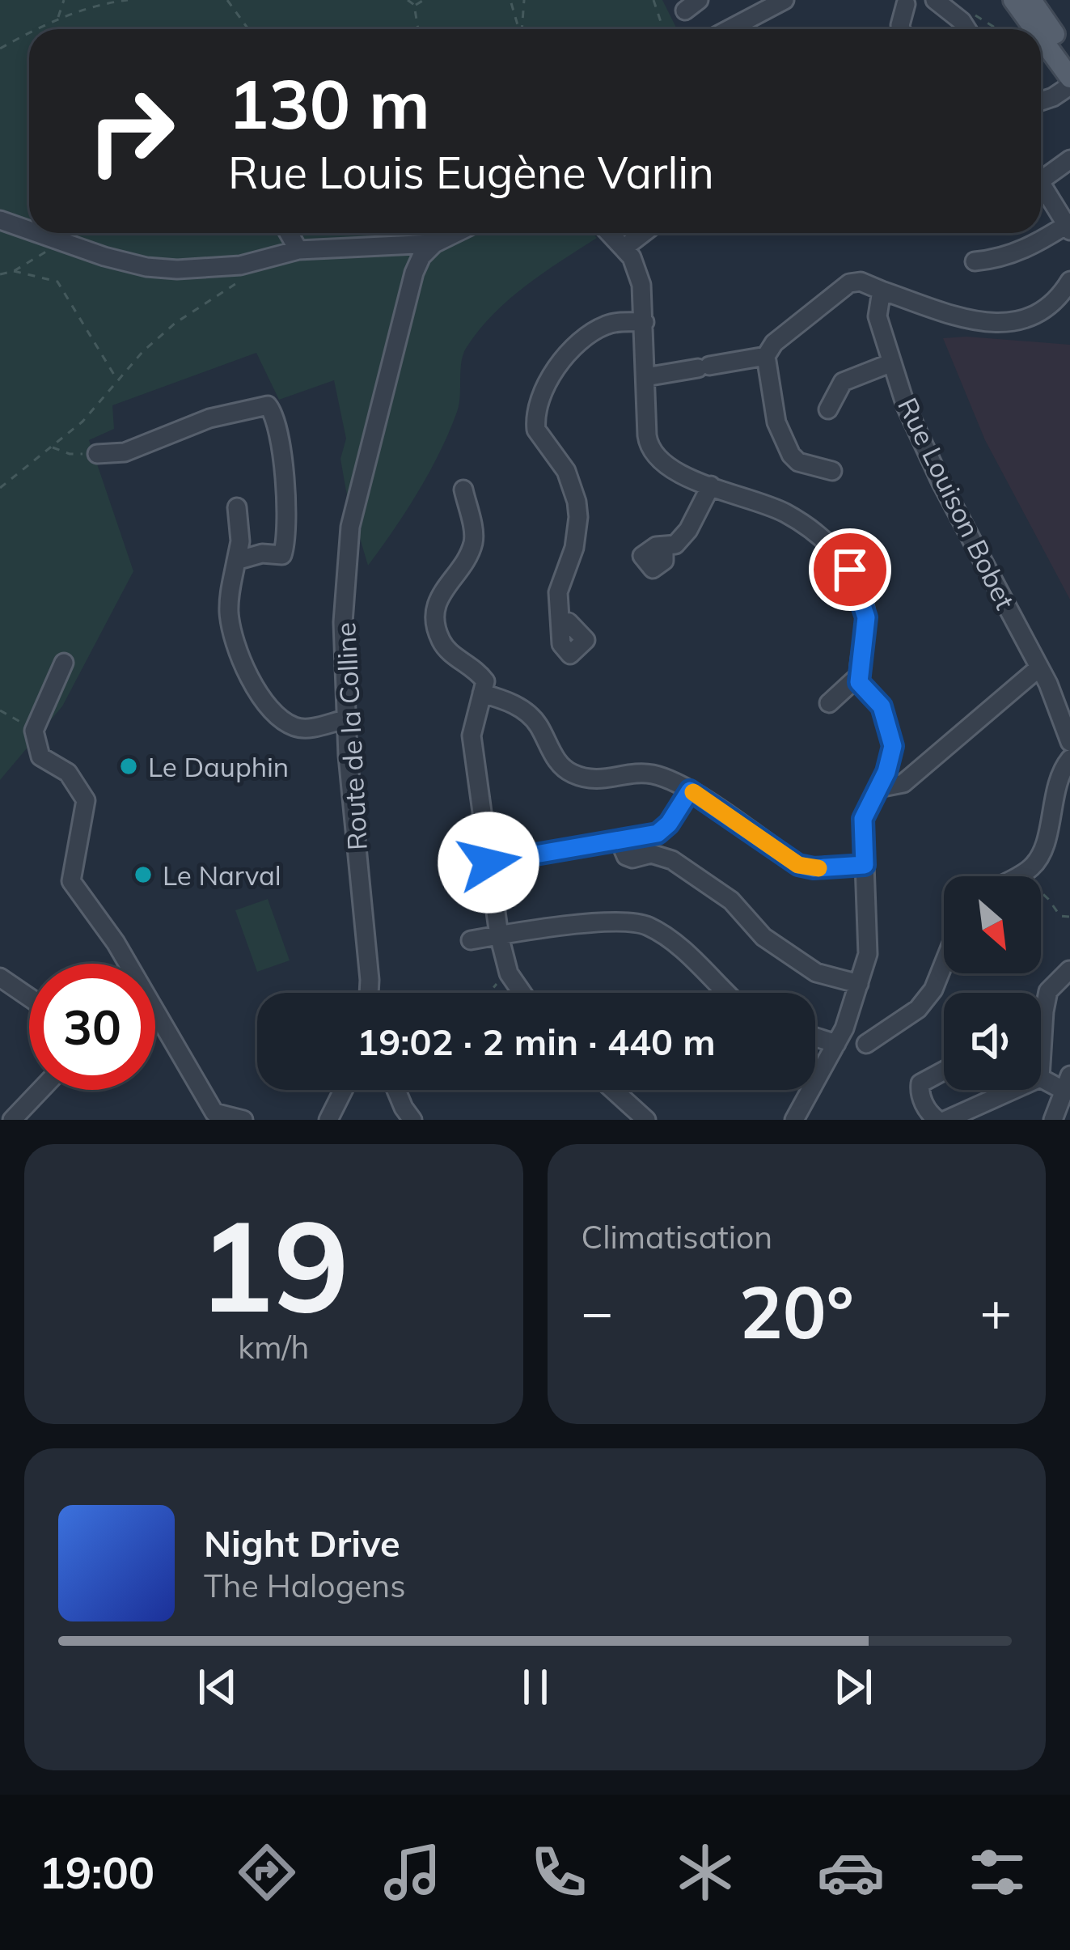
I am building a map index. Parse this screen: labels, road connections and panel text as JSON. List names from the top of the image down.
{
  "streets": {
    "street": ["Rue Louison Bobet", "Route de la Colline"]
  },
  "places": ["Le Dauphin", "Le Narval"],
  "north": "bottom right",
  "page": {
    "turn": ["130 m", "Rue Louis Eugène Varlin"],
    "limit": "30",
    "trip": "19:02 · 2 min · 440 m",
    "tile": [
      ["19", "km/h"],
      "Climatisation"
    ],
    "heat": ["−", "20°", "+"],
    "song": ["Night Drive", "The Halogens"],
    "tabs": "19:00"
  }
}
